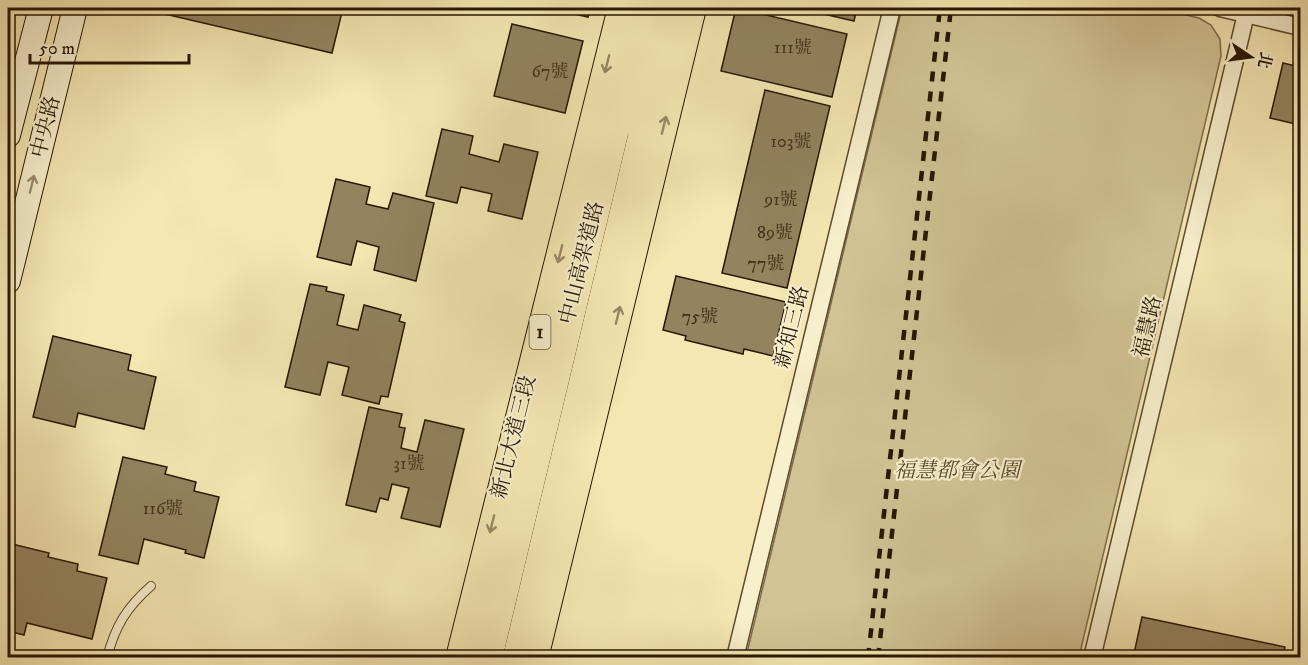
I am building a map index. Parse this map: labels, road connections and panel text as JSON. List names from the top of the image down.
{
  "streets": {
    "highway": ["中山高架道路", "1"],
    "main road": ["新北大道三段"],
    "street": ["中央路", "新知三路", "福慧路"]
  },
  "parks": ["福慧都會公園"],
  "house_numbers": [
    "111號",
    "67號",
    "103號",
    "91號",
    "89號",
    "77號",
    "75號",
    "31號",
    "116號"
  ],
  "scale_bar": "50 m",
  "north": "right"
}
